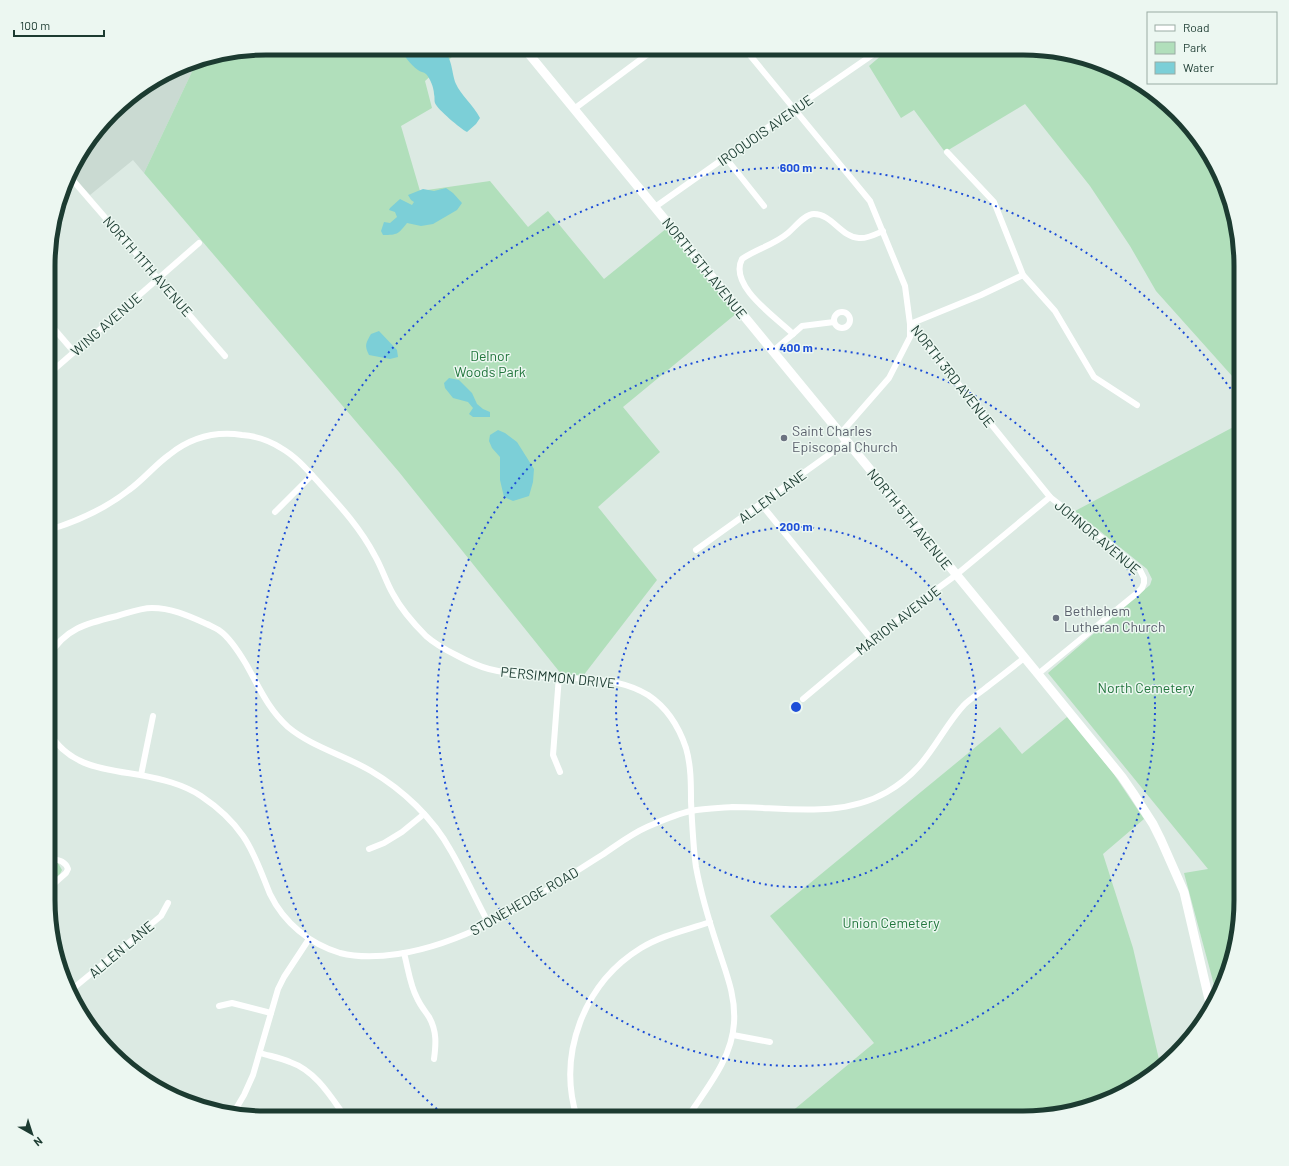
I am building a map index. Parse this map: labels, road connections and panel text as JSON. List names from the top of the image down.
{
  "streets": {
    "main road": ["NORTH 5TH AVENUE"],
    "street": [
      "IROQUOIS AVENUE",
      "NORTH 11TH AVENUE",
      "WING AVENUE",
      "NORTH 3RD AVENUE",
      "ALLEN LANE",
      "JOHNOR AVENUE",
      "MARION AVENUE",
      "PERSIMMON DRIVE",
      "STONEHEDGE ROAD"
    ]
  },
  "crossings": [
    ["IROQUOIS AVENUE", "NORTH 5TH AVENUE"],
    ["IROQUOIS AVENUE", "NORTH 3RD AVENUE"],
    ["NORTH 11TH AVENUE", "WING AVENUE"],
    ["NORTH 5TH AVENUE", "ALLEN LANE"],
    ["NORTH 5TH AVENUE", "JOHNOR AVENUE"],
    ["NORTH 5TH AVENUE", "MARION AVENUE"],
    ["NORTH 5TH AVENUE", "STONEHEDGE ROAD"],
    ["NORTH 3RD AVENUE", "JOHNOR AVENUE"],
    ["NORTH 3RD AVENUE", "MARION AVENUE"],
    ["JOHNOR AVENUE", "MARION AVENUE"],
    ["PERSIMMON DRIVE", "STONEHEDGE ROAD"]
  ],
  "parks": ["Delnor Woods Park", "North Cemetery", "Union Cemetery"],
  "places": ["Saint Charles Episcopal Church", "Bethlehem Lutheran Church"],
  "legend": ["Road", "Park", "Water"],
  "scale_bar": "100 m",
  "north": "bottom right",
  "rings": ["600 m", "400 m", "200 m"]
}
